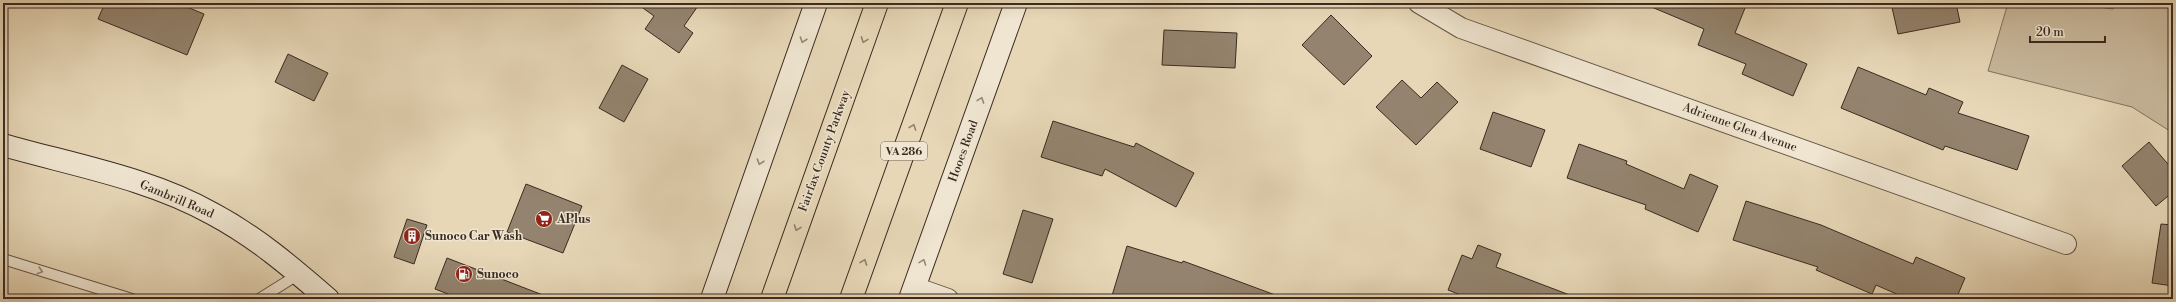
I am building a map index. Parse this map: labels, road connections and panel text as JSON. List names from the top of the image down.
{
  "streets": {
    "highway": ["Fairfax County Parkway", "VA 286"],
    "main road": ["Hooes Road", "Gambrill Road"],
    "street": ["Adrienne Glen Avenue"]
  },
  "places": {
    "supermarket": ["APlus"],
    "building": ["Sunoco Car Wash"],
    "fuel station": ["Sunoco"]
  },
  "scale_bar": "20 m"
}
